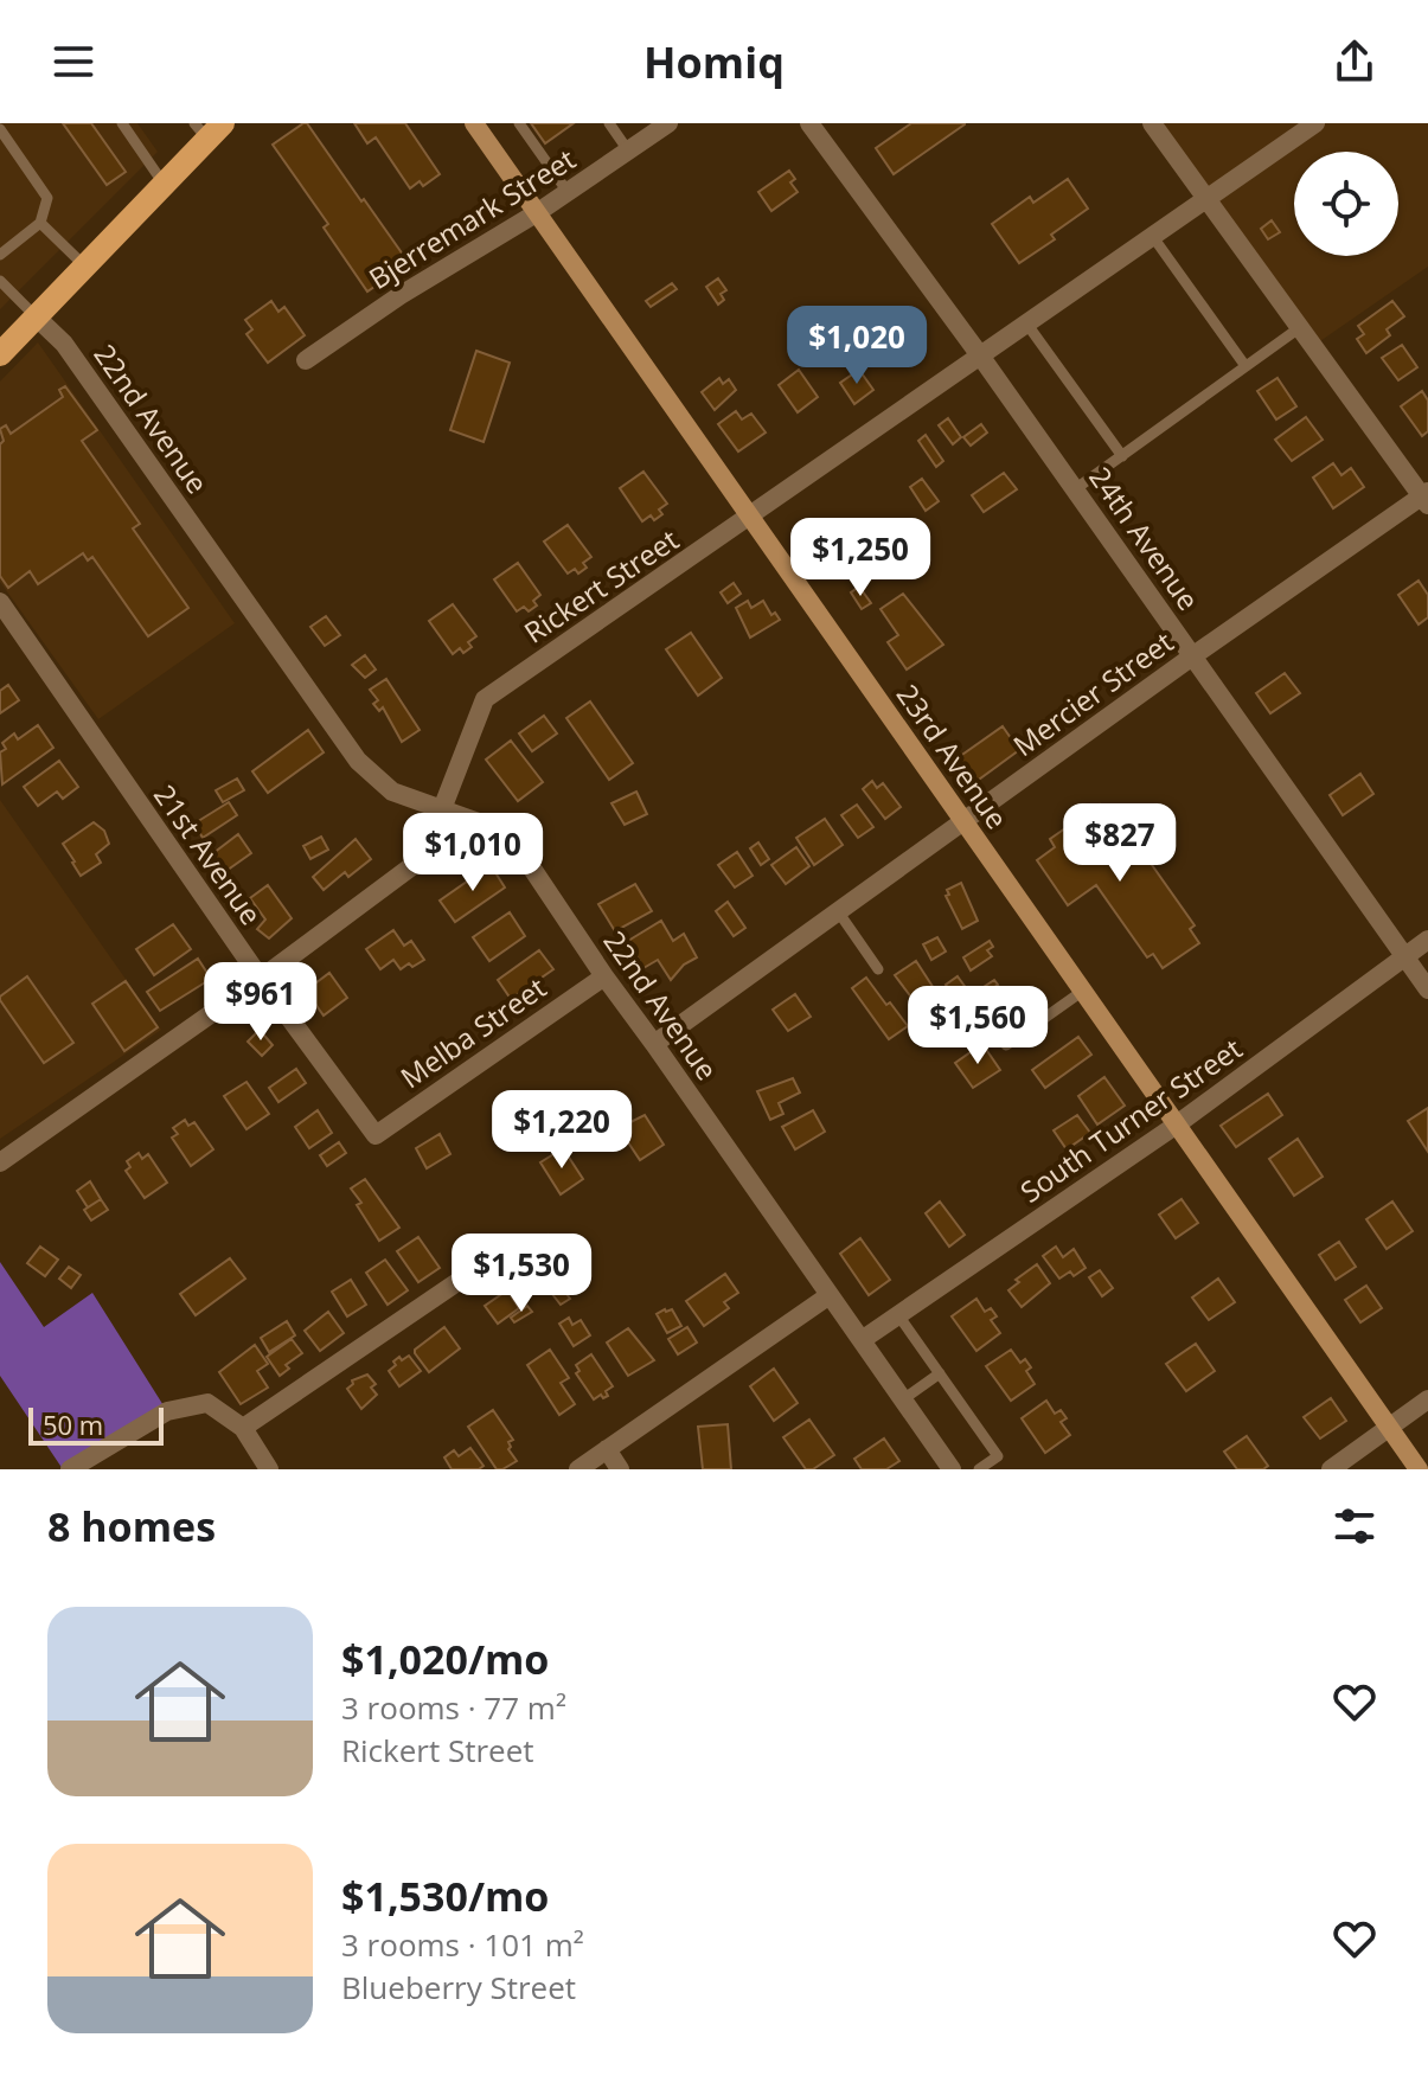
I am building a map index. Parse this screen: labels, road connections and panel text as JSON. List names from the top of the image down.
{
  "streets": {
    "street": [
      "Bjerremark Street",
      "22nd Avenue",
      "24th Avenue",
      "Rickert Street",
      "Mercier Street",
      "23rd Avenue",
      "21st Avenue",
      "Melba Street",
      "South Turner Street"
    ]
  },
  "crossings": [
    ["Bjerremark Street", "23rd Avenue"],
    ["22nd Avenue", "Rickert Street"],
    ["22nd Avenue", "Mercier Street"],
    ["22nd Avenue", "Melba Street"],
    ["22nd Avenue", "South Turner Street"],
    ["24th Avenue", "Rickert Street"],
    ["24th Avenue", "Mercier Street"],
    ["24th Avenue", "South Turner Street"],
    ["Rickert Street", "23rd Avenue"],
    ["Rickert Street", "21st Avenue"],
    ["Mercier Street", "23rd Avenue"],
    ["23rd Avenue", "South Turner Street"],
    ["21st Avenue", "Melba Street"]
  ],
  "scale_bar": "50 m",
  "page": {
    "header": "Homiq",
    "price": [
      "$1,020",
      "$1,250",
      "$827",
      "$1,010",
      "$961",
      "$1,560",
      "$1,220",
      "$1,530"
    ],
    "scale": "50 m",
    "heading": "8 homes",
    "list": [
      {
        "name": "$1,020/mo",
        "note": "3 rooms · 77 m² · Rickert Street"
      },
      {
        "name": "$1,530/mo",
        "note": "3 rooms · 101 m² · Blueberry Street"
      }
    ]
  }
}
